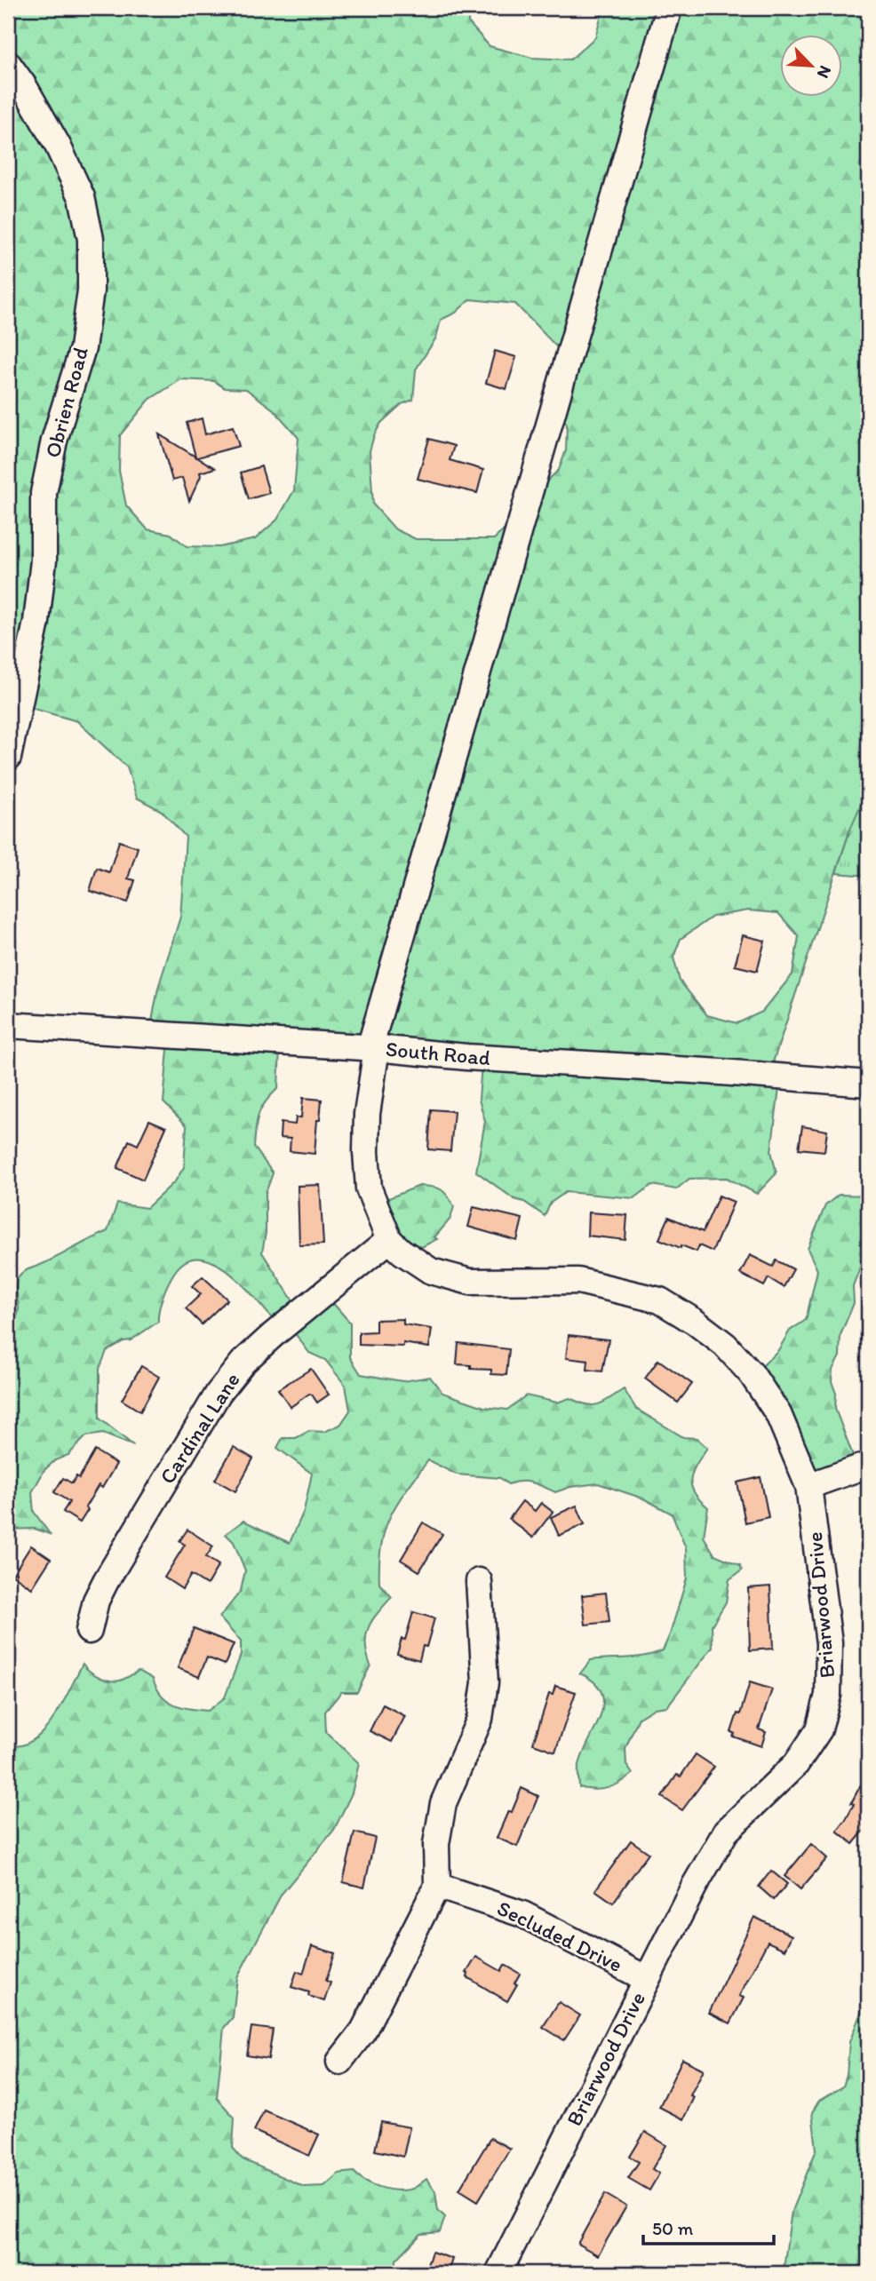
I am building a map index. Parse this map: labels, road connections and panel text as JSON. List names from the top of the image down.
{
  "streets": {
    "street": [
      "Obrien Road",
      "South Road",
      "Cardinal Lane",
      "Briarwood Drive",
      "Secluded Drive"
    ]
  },
  "crossings": [
    ["Cardinal Lane", "Briarwood Drive"],
    ["Briarwood Drive", "Secluded Drive"]
  ],
  "scale_bar": "50 m",
  "north": "bottom right"
}
